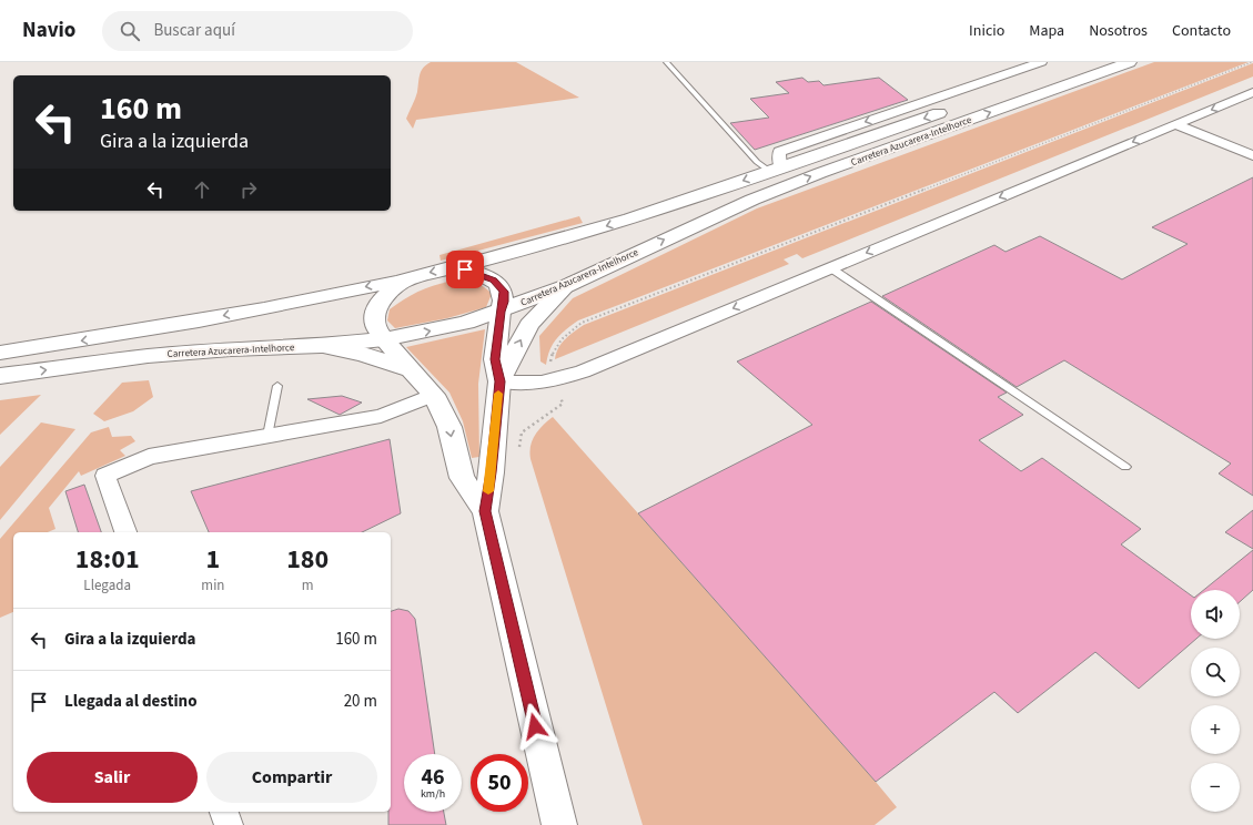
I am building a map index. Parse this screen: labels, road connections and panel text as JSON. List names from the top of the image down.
{
  "streets": {
    "main road": ["Carretera Azucarera-Intelhorce"]
  },
  "page": {
    "header": "Navio",
    "search": "Buscar aquí",
    "nav": [
      "Inicio",
      "Mapa",
      "Nosotros",
      "Contacto"
    ],
    "turn": ["160 m", "Gira a la izquierda"],
    "eta": [
      "18:01",
      "Llegada",
      "1",
      "min",
      "180",
      "m"
    ],
    "map_buttons": ["+", "−"],
    "list": [
      {
        "name": "Gira a la izquierda",
        "value": "160 m"
      },
      {
        "name": "Llegada al destino",
        "value": "20 m"
      }
    ],
    "buttons": ["Salir", "Compartir"],
    "speed": "46 km/h",
    "limit": "50"
  }
}
